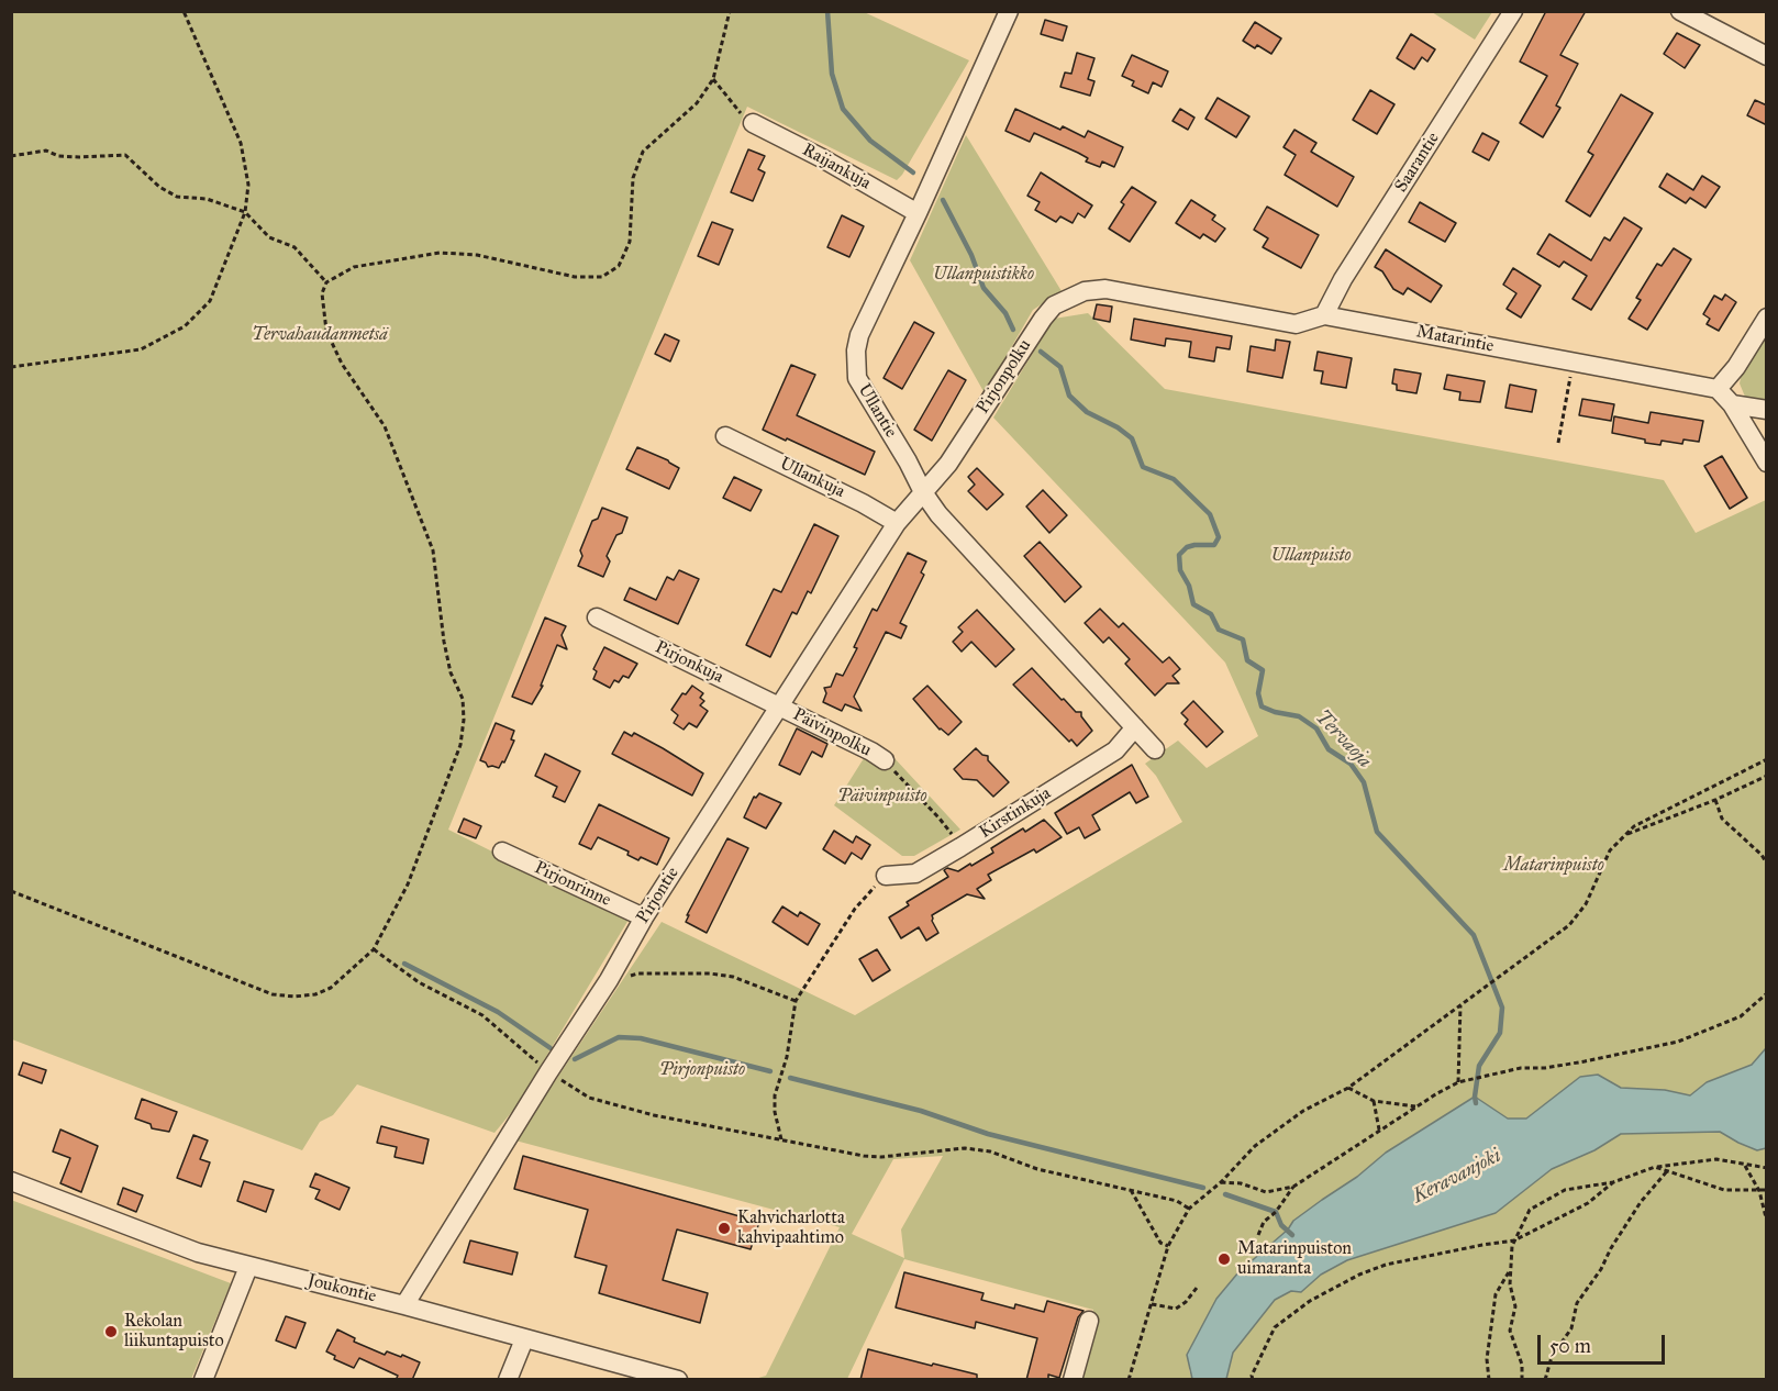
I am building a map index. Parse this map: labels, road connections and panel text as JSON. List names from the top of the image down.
{
  "streets": {
    "street": [
      "Saarantie",
      "Raijankuja",
      "Matarintie",
      "Pirjonpolku",
      "Ullantie",
      "Ullankuja",
      "Pirjonkuja",
      "Päivinpolku",
      "Kirstinkuja",
      "Pirjonrinne",
      "Pirjontie",
      "Joukontie"
    ]
  },
  "crossings": [
    ["Saarantie", "Matarintie"],
    ["Raijankuja", "Ullantie"],
    ["Matarintie", "Pirjonpolku"],
    ["Pirjonpolku", "Ullantie"],
    ["Pirjonpolku", "Pirjontie"],
    ["Ullantie", "Kirstinkuja"],
    ["Ullantie", "Pirjontie"],
    ["Ullankuja", "Pirjontie"],
    ["Pirjonkuja", "Päivinpolku"],
    ["Pirjonkuja", "Pirjontie"],
    ["Päivinpolku", "Kirstinkuja"],
    ["Päivinpolku", "Pirjontie"],
    ["Pirjonrinne", "Pirjontie"],
    ["Pirjontie", "Joukontie"]
  ],
  "water": ["Tervaoja", "Keravanjoki"],
  "parks": [
    "Ullanpuistikko",
    "Tervahaudanmetsä",
    "Ullanpuisto",
    "Päivinpuisto",
    "Matarinpuisto",
    "Pirjonpuisto"
  ],
  "places": ["Kahvicharlotta kahvipaahtimo", "Matarinpuiston uimaranta", "Rekolan liikuntapuisto"],
  "scale_bar": "50 m"
}
